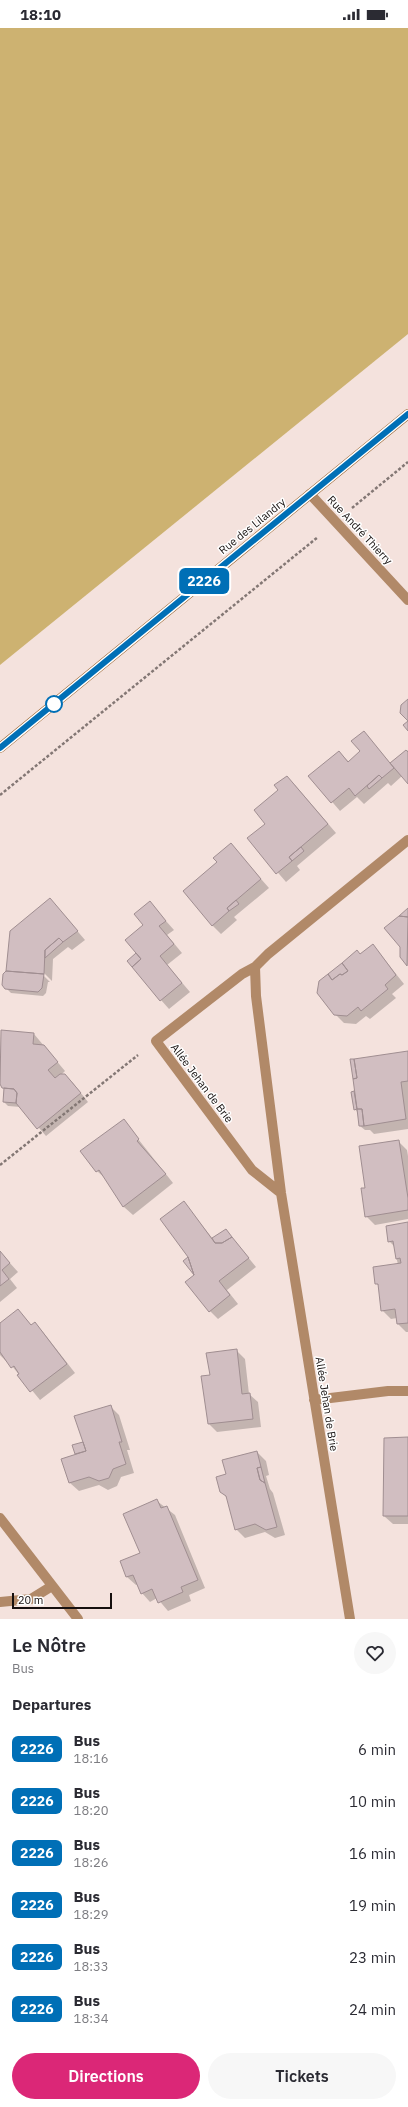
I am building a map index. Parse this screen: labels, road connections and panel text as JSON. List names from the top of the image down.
{
  "streets": {
    "main road": ["Rue des Lilandry"],
    "street": ["Rue André Thierry", "Allée Jehan de Brie"]
  },
  "crossings": [
    ["Rue des Lilandry", "Rue André Thierry"]
  ],
  "lines": ["bus line 2226"],
  "scale_bar": "20 m",
  "page": {
    "status": "18:10",
    "on_map": "2226",
    "scale": "20 m",
    "heading": [
      ["Le Nôtre", "Bus"],
      "Departures"
    ],
    "list": [
      {
        "mark": "2226",
        "name": "Bus",
        "note": "18:16",
        "value": "6 min"
      },
      {
        "mark": "2226",
        "name": "Bus",
        "note": "18:20",
        "value": "10 min"
      },
      {
        "mark": "2226",
        "name": "Bus",
        "note": "18:26",
        "value": "16 min"
      },
      {
        "mark": "2226",
        "name": "Bus",
        "note": "18:29",
        "value": "19 min"
      },
      {
        "mark": "2226",
        "name": "Bus",
        "note": "18:33",
        "value": "23 min"
      },
      {
        "mark": "2226",
        "name": "Bus",
        "note": "18:34",
        "value": "24 min"
      }
    ],
    "buttons": ["Directions", "Tickets"]
  }
}
